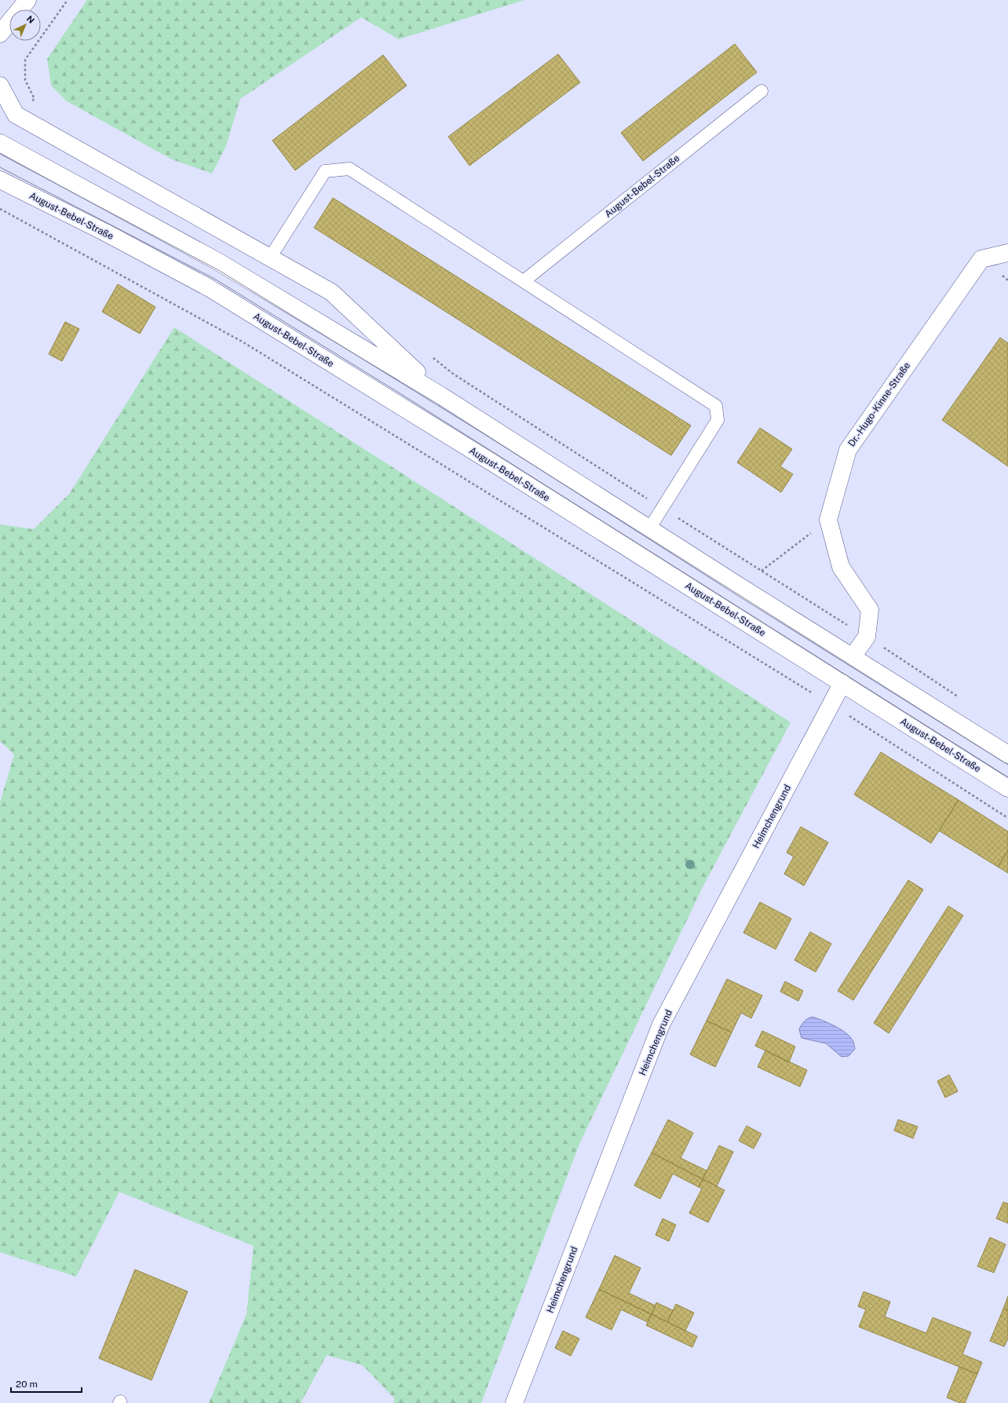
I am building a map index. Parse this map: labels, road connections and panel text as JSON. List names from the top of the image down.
{
  "streets": {
    "street": ["August-Bebel-Straße", "Dr.-Hugo-Kinne-Straße", "Heimchengrund"]
  },
  "crossings": [
    ["August-Bebel-Straße", "Heimchengrund"]
  ],
  "scale_bar": "20 m",
  "north": "top right"
}
